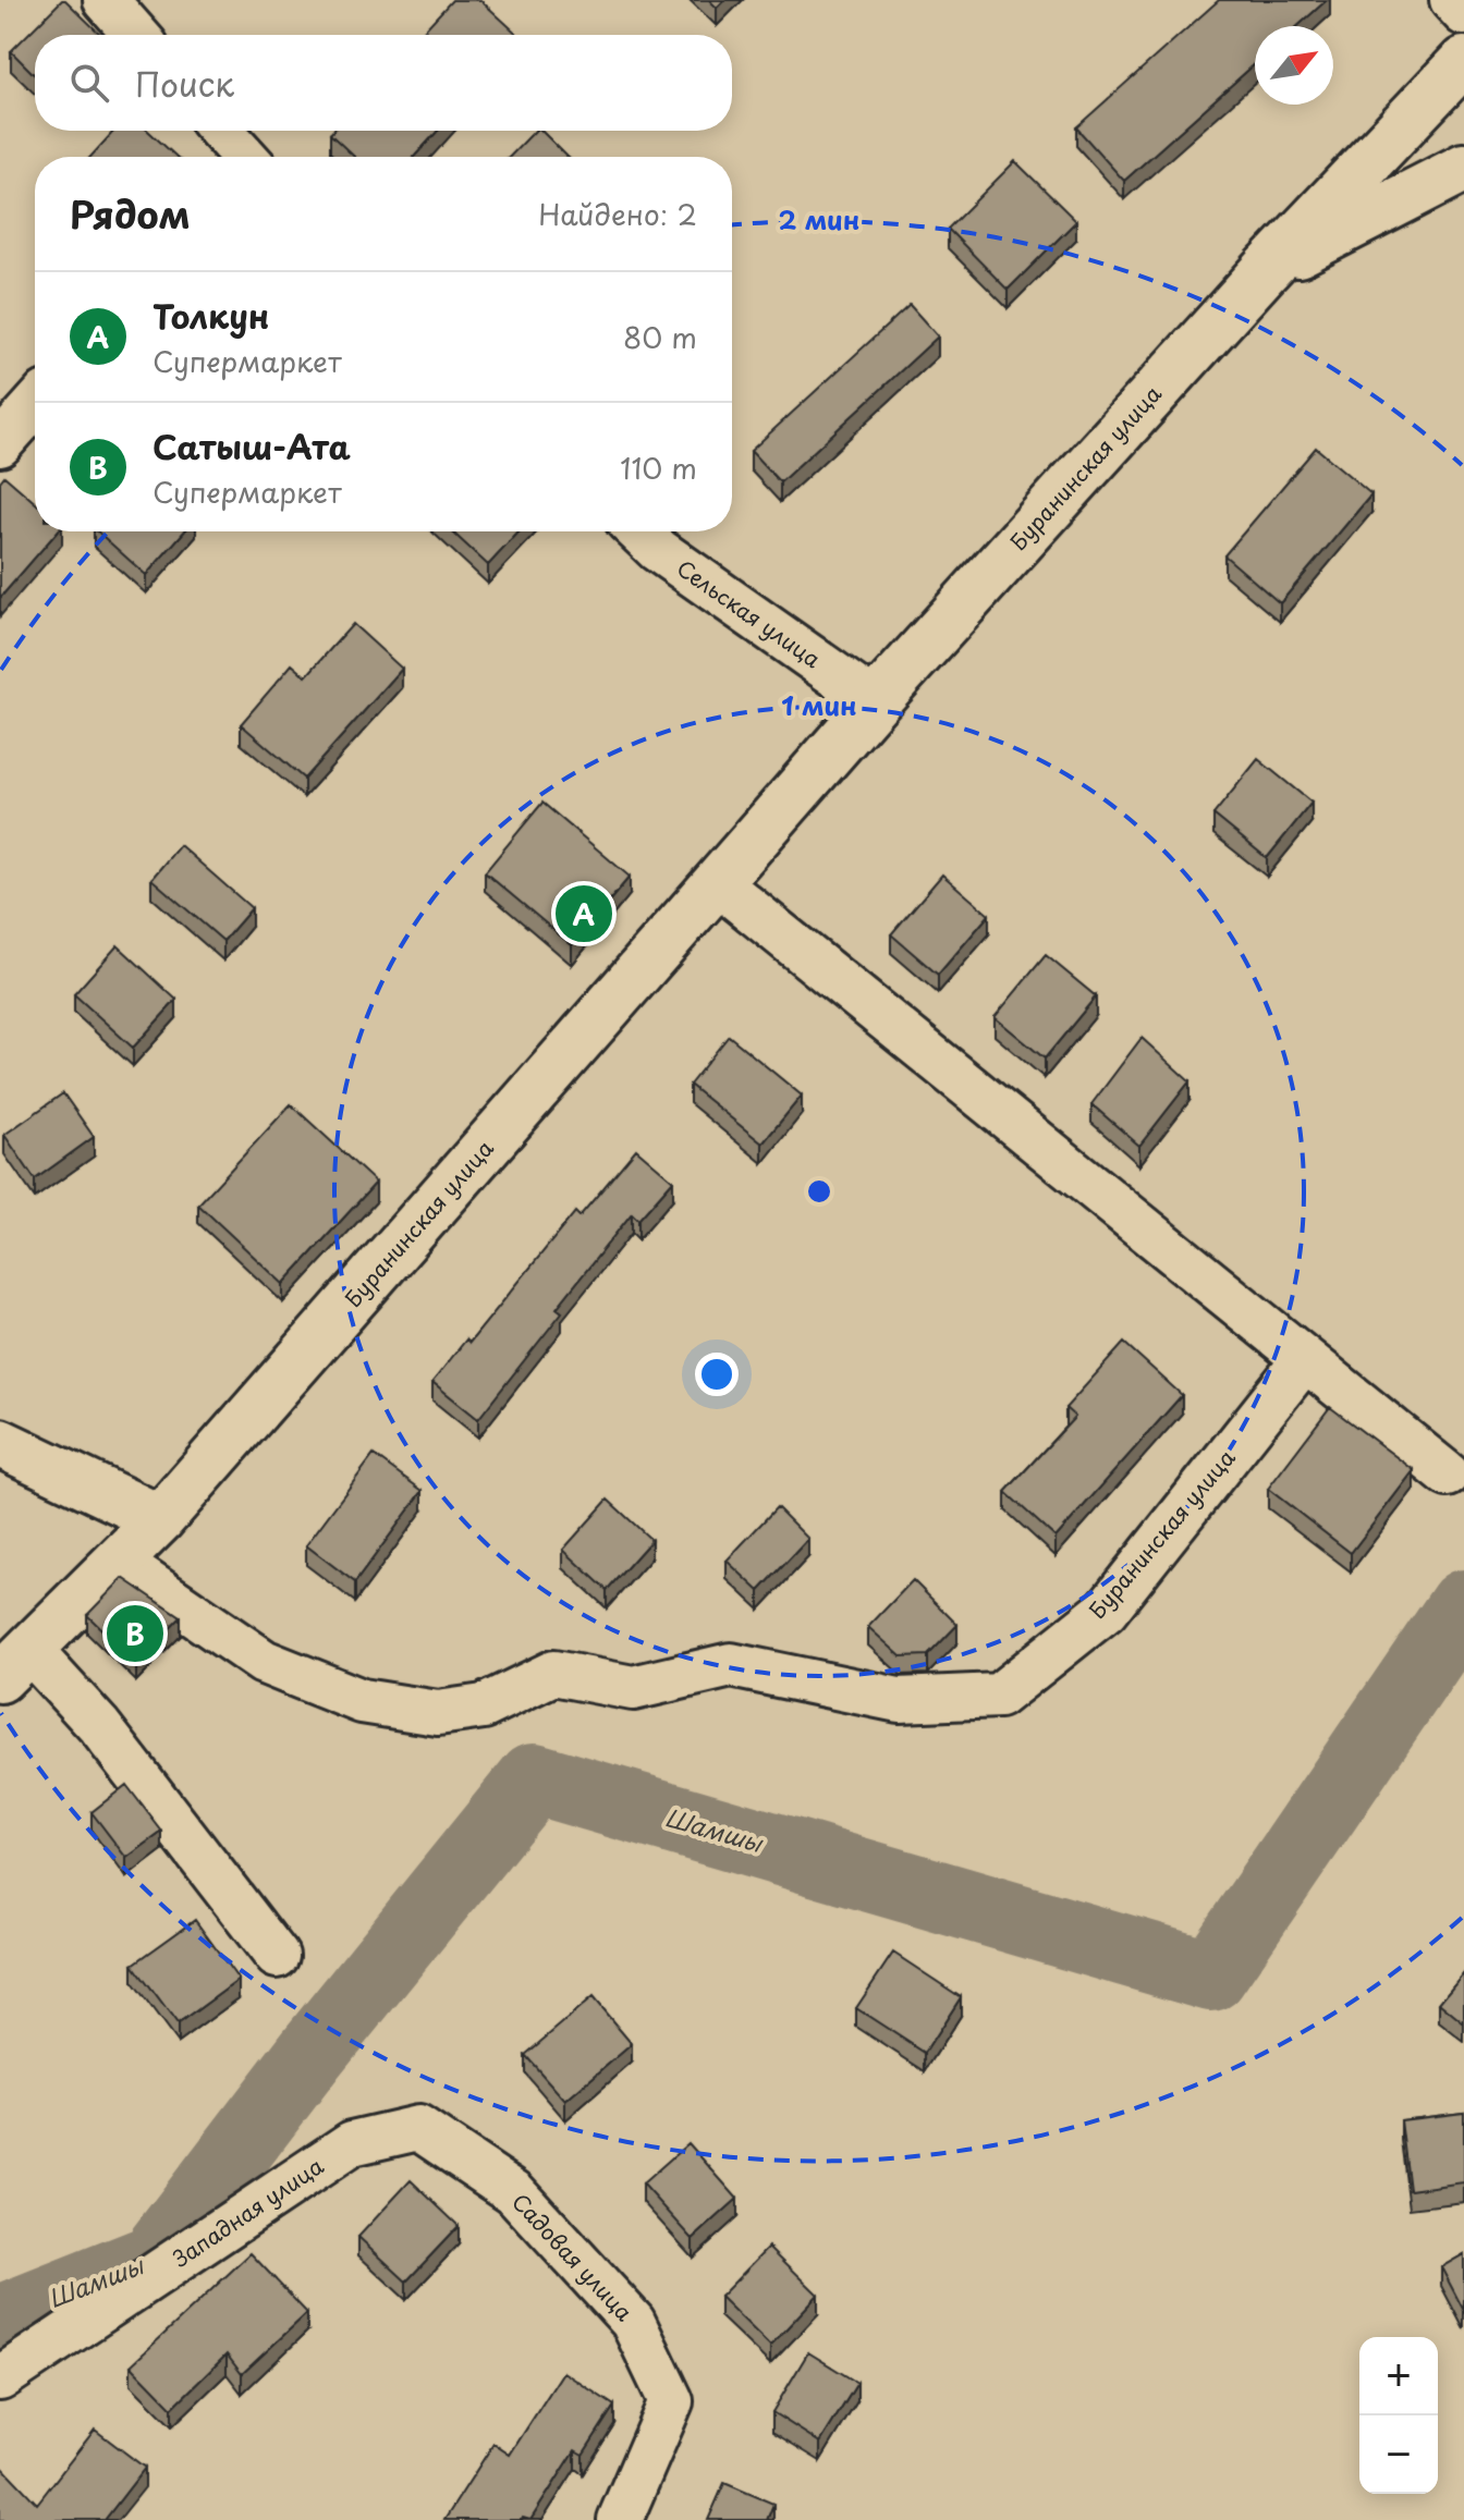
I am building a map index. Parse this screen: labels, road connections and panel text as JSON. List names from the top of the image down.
{
  "streets": {
    "main road": ["Буранинская улица"],
    "street": ["Сельская улица", "Западная улица", "Садовая улица"]
  },
  "crossings": [
    ["Буранинская улица", "Сельская улица"],
    ["Западная улица", "Садовая улица"]
  ],
  "water": ["Шамшы"],
  "north": "top right",
  "page": {
    "search": "Поиск",
    "heading": ["Рядом", "Найдено: 2"],
    "list": [
      {
        "mark": "A",
        "name": "Толкун",
        "note": "Супермаркет",
        "value": "80 m"
      },
      {
        "mark": "B",
        "name": "Сатыш-Ата",
        "note": "Супермаркет",
        "value": "110 m"
      }
    ],
    "pins": ["A", "B"],
    "map_buttons": ["+", "−"]
  },
  "rings": ["2 мин", "1 мин"]
}
